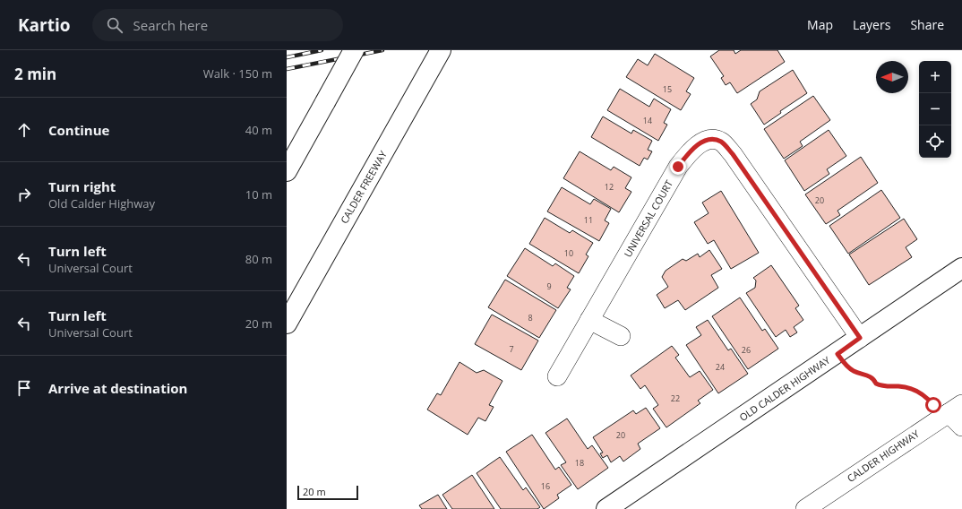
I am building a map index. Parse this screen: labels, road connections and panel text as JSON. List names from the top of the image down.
{
  "streets": {
    "main road": ["CALDER FREEWAY", "OLD CALDER HIGHWAY"],
    "street": ["UNIVERSAL COURT", "CALDER HIGHWAY"]
  },
  "crossings": [
    ["UNIVERSAL COURT", "OLD CALDER HIGHWAY"]
  ],
  "house_numbers": [
    "15",
    "14",
    "12",
    "20",
    "11",
    "10",
    "9",
    "8",
    "7",
    "26",
    "24",
    "22",
    "20",
    "18",
    "16"
  ],
  "scale_bar": "20 m",
  "north": "left",
  "page": {
    "header": "Kartio",
    "search": "Search here",
    "nav": ["Map", "Layers", "Share"],
    "heading": ["2 min", "Walk · 150 m"],
    "map_buttons": ["+", "−"],
    "list": [
      ["Continue", "40 m"],
      ["Turn right", "Old Calder Highway", "10 m"],
      ["Turn left", "Universal Court", "80 m"],
      ["Turn left", "Universal Court", "20 m"],
      "Arrive at destination"
    ],
    "scale": "20 m"
  }
}
